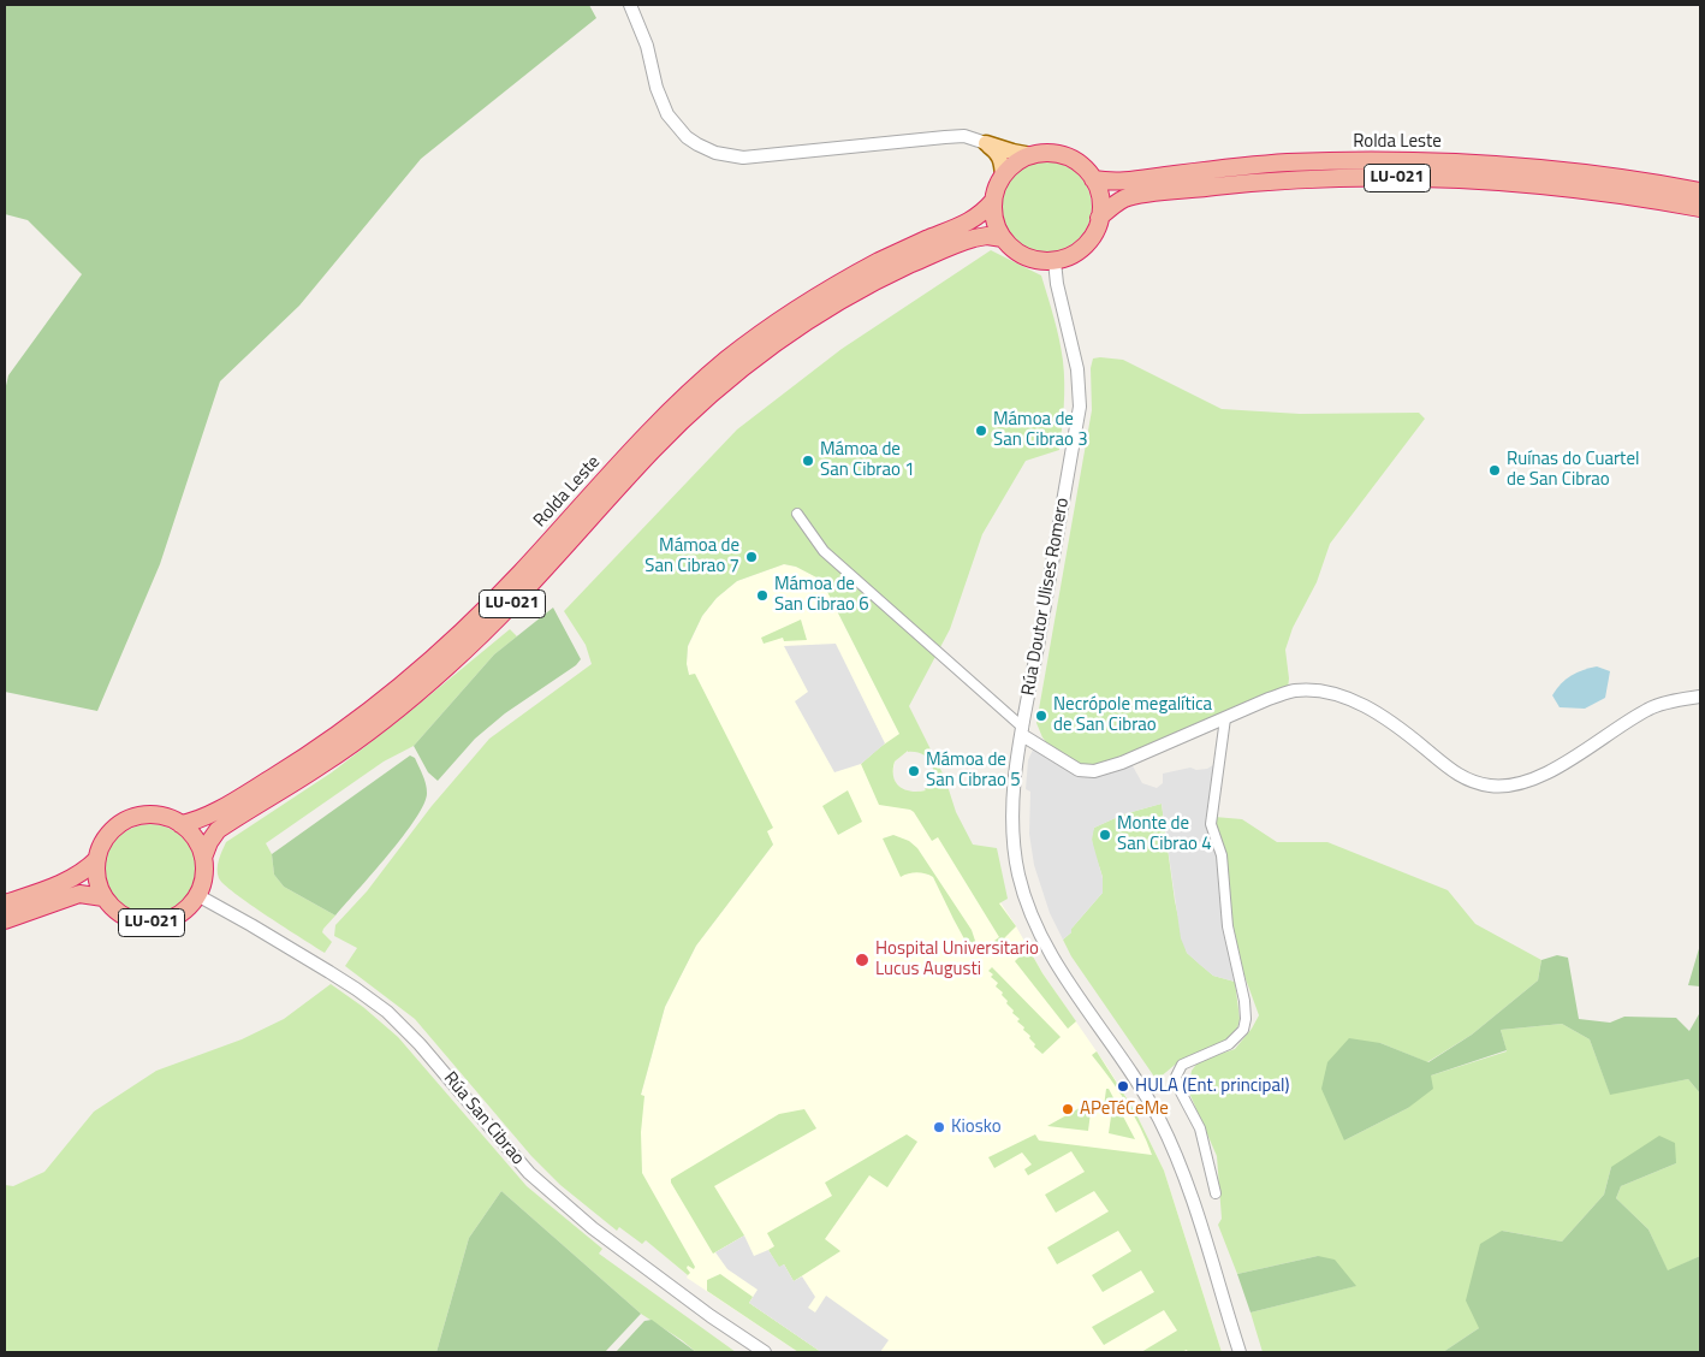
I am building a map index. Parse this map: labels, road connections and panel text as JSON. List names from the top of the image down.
{
  "streets": {
    "highway": ["Rolda Leste", "LU-021"],
    "street": ["Rúa Doutor Ulises Romero", "Rúa San Cibrao"]
  },
  "crossings": [
    ["Rolda Leste", "LU-021"],
    ["Rolda Leste", "Rúa Doutor Ulises Romero"],
    ["Rolda Leste", "Rúa San Cibrao"],
    ["LU-021", "Rúa San Cibrao"]
  ],
  "places": [
    "Mámoa de San Cibrao 3",
    "Mámoa de San Cibrao 1",
    "Ruínas do Cuartel de San Cibrao",
    "Mámoa de San Cibrao 7",
    "Mámoa de San Cibrao 6",
    "Necrópole megalítica de San Cibrao",
    "Mámoa de San Cibrao 5",
    "Monte de San Cibrao 4",
    "Hospital Universitario Lucus Augusti",
    "HULA (Ent. principal)",
    "APeTéCeMe",
    "Kiosko"
  ]
}
